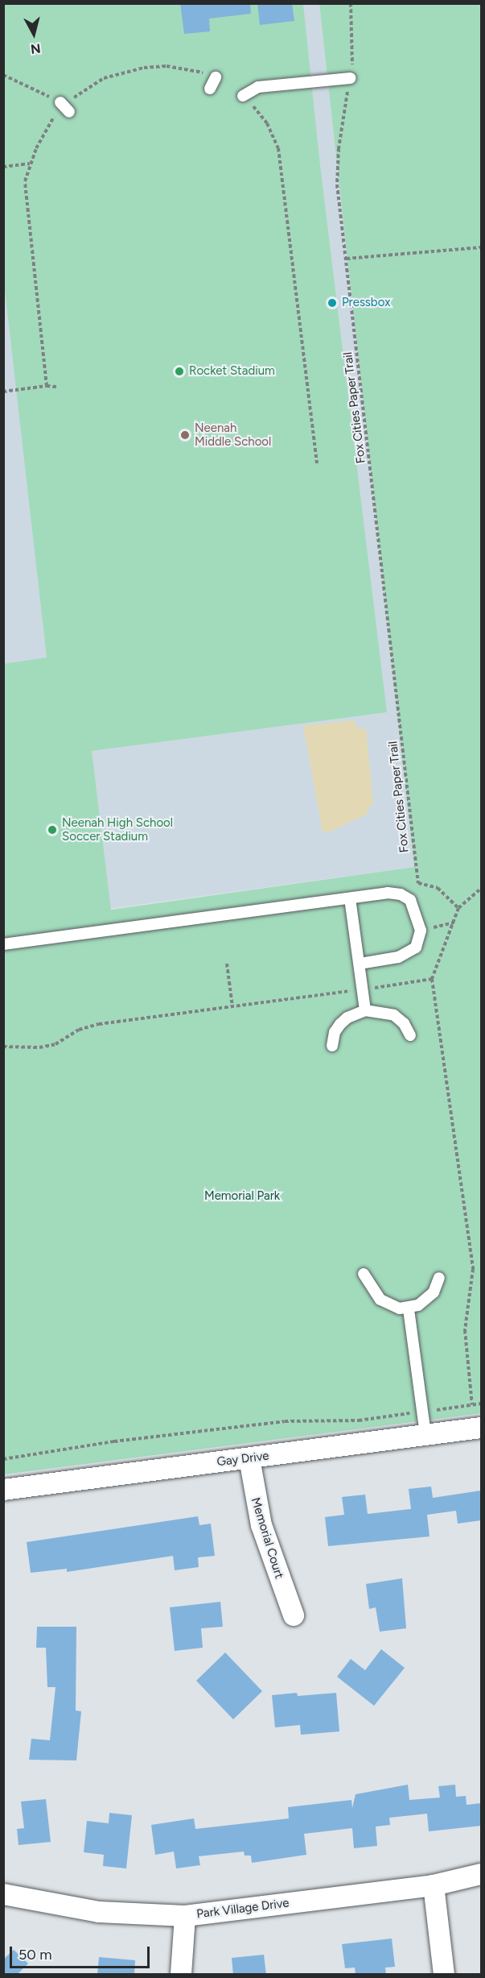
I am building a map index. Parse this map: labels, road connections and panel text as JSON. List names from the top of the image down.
{
  "streets": {
    "street": ["Gay Drive", "Memorial Court", "Park Village Drive"],
    "path": ["Fox Cities Paper Trail"]
  },
  "crossings": [
    ["Gay Drive", "Memorial Court"]
  ],
  "parks": ["Memorial Park"],
  "places": [
    "Pressbox",
    "Rocket Stadium",
    "Neenah Middle School",
    "Neenah High School Soccer Stadium"
  ],
  "scale_bar": "50 m",
  "north": "bottom"
}
